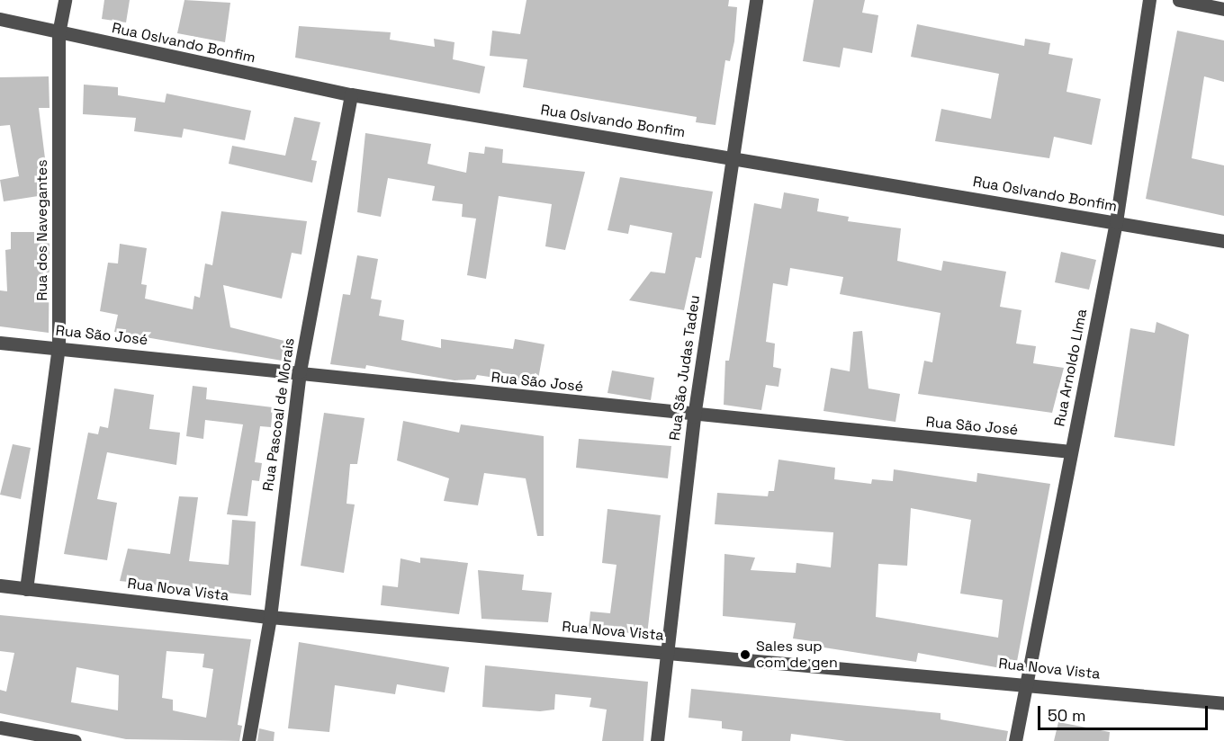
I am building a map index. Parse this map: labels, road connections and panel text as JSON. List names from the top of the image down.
{
  "streets": {
    "street": [
      "Rua Oslvando Bonfim",
      "Rua dos Navegantes",
      "Rua São José",
      "Rua São Judas Tadeu",
      "Rua Arnoldo LIma",
      "Rua Pascoal de Morais",
      "Rua Nova Vista"
    ]
  },
  "crossings": [
    ["Rua Oslvando Bonfim", "Rua dos Navegantes"],
    ["Rua Oslvando Bonfim", "Rua São Judas Tadeu"],
    ["Rua Oslvando Bonfim", "Rua Arnoldo LIma"],
    ["Rua Oslvando Bonfim", "Rua Pascoal de Morais"],
    ["Rua dos Navegantes", "Rua São José"],
    ["Rua dos Navegantes", "Rua Nova Vista"],
    ["Rua São José", "Rua São Judas Tadeu"],
    ["Rua São José", "Rua Arnoldo LIma"],
    ["Rua São José", "Rua Pascoal de Morais"],
    ["Rua São Judas Tadeu", "Rua Nova Vista"],
    ["Rua Arnoldo LIma", "Rua Nova Vista"],
    ["Rua Pascoal de Morais", "Rua Nova Vista"]
  ],
  "places": ["Sales sup com de gen"],
  "scale_bar": "50 m"
}
